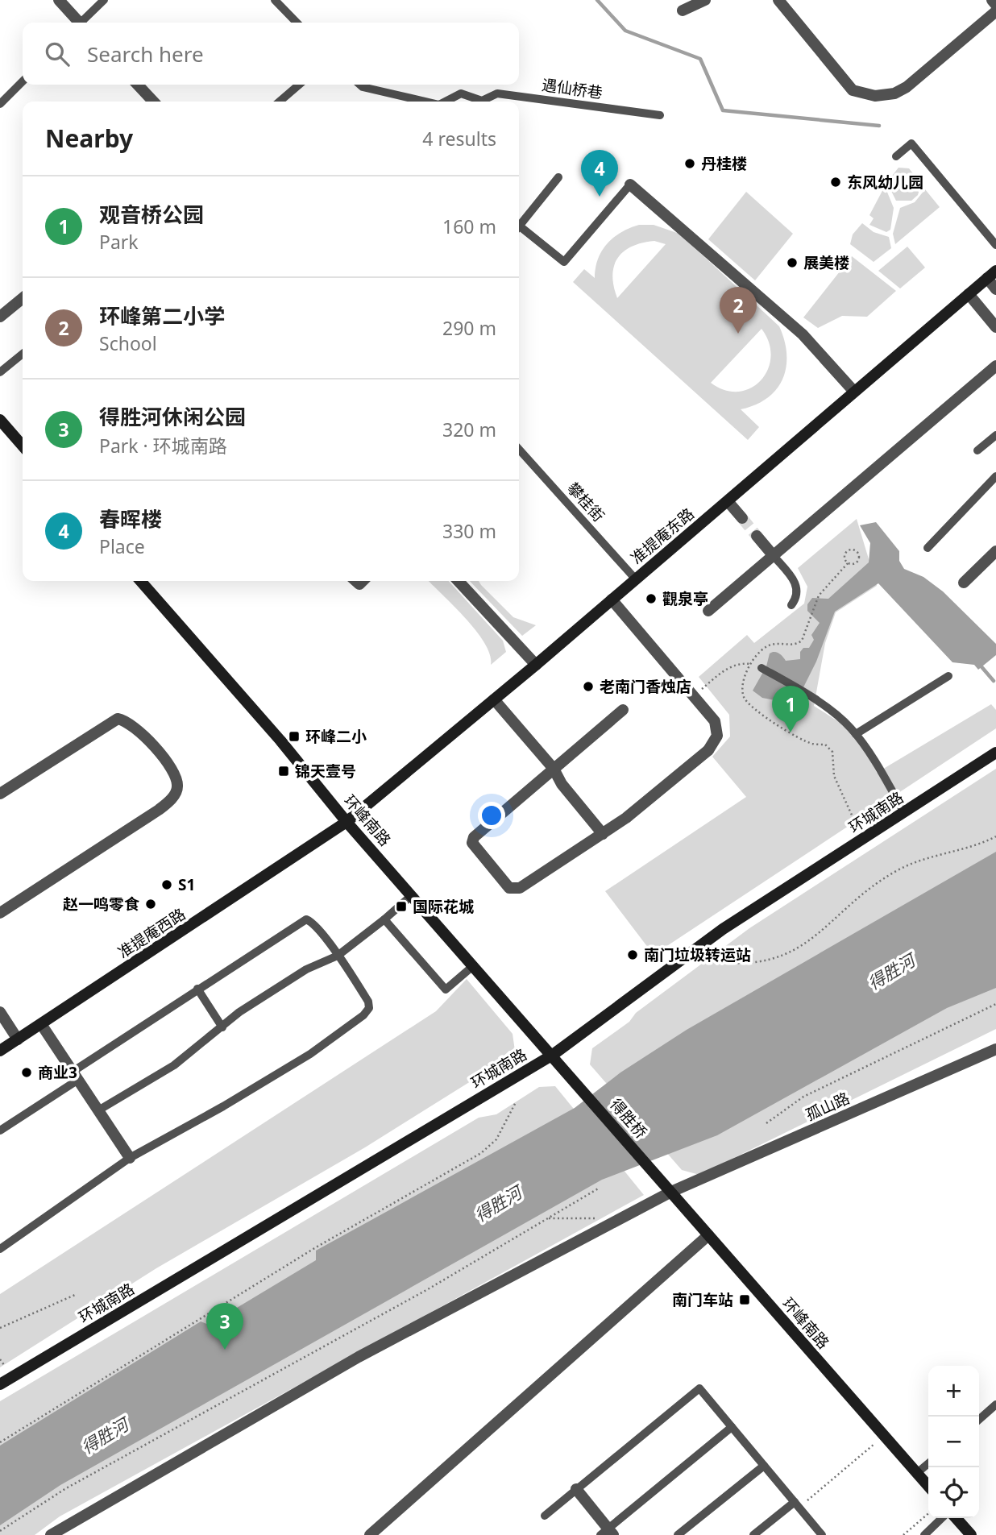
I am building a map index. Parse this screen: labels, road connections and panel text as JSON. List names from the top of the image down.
{
  "streets": {
    "main road": [
      "准提庵东路",
      "环城南路",
      "环峰南路",
      "准提庵西路",
      "得胜桥"
    ],
    "street": ["孤山路"],
    "lane": ["遇仙桥巷", "攀桂街"]
  },
  "crossings": [
    ["攀桂街", "准提庵东路"],
    ["准提庵东路", "环峰南路"],
    ["准提庵东路", "准提庵西路"],
    ["环城南路", "环峰南路"],
    ["环峰南路", "准提庵西路"],
    ["环峰南路", "孤山路"],
    ["环峰南路", "得胜桥"]
  ],
  "water": ["得胜河"],
  "places": {
    "other": [
      "丹桂楼",
      "东风幼儿园",
      "展美楼",
      "觀泉亭",
      "老南门香烛店",
      "S1",
      "赵一鸣零食",
      "南门垃圾转运站",
      "商业3"
    ],
    "transit": [
      "环峰二小",
      "锦天壹号",
      "国际花城",
      "南门车站"
    ]
  },
  "page": {
    "search": "Search here",
    "heading": ["Nearby", "4 results"],
    "pins": [
      "4",
      "2",
      "1",
      "3"
    ],
    "list": [
      {
        "mark": "1",
        "name": "观音桥公园",
        "note": "Park",
        "value": "160 m"
      },
      {
        "mark": "2",
        "name": "环峰第二小学",
        "note": "School",
        "value": "290 m"
      },
      {
        "mark": "3",
        "name": "得胜河休闲公园",
        "note": "Park · 环城南路",
        "value": "320 m"
      },
      {
        "mark": "4",
        "name": "春晖楼",
        "note": "Place",
        "value": "330 m"
      }
    ],
    "map_buttons": ["+", "−"]
  }
}
